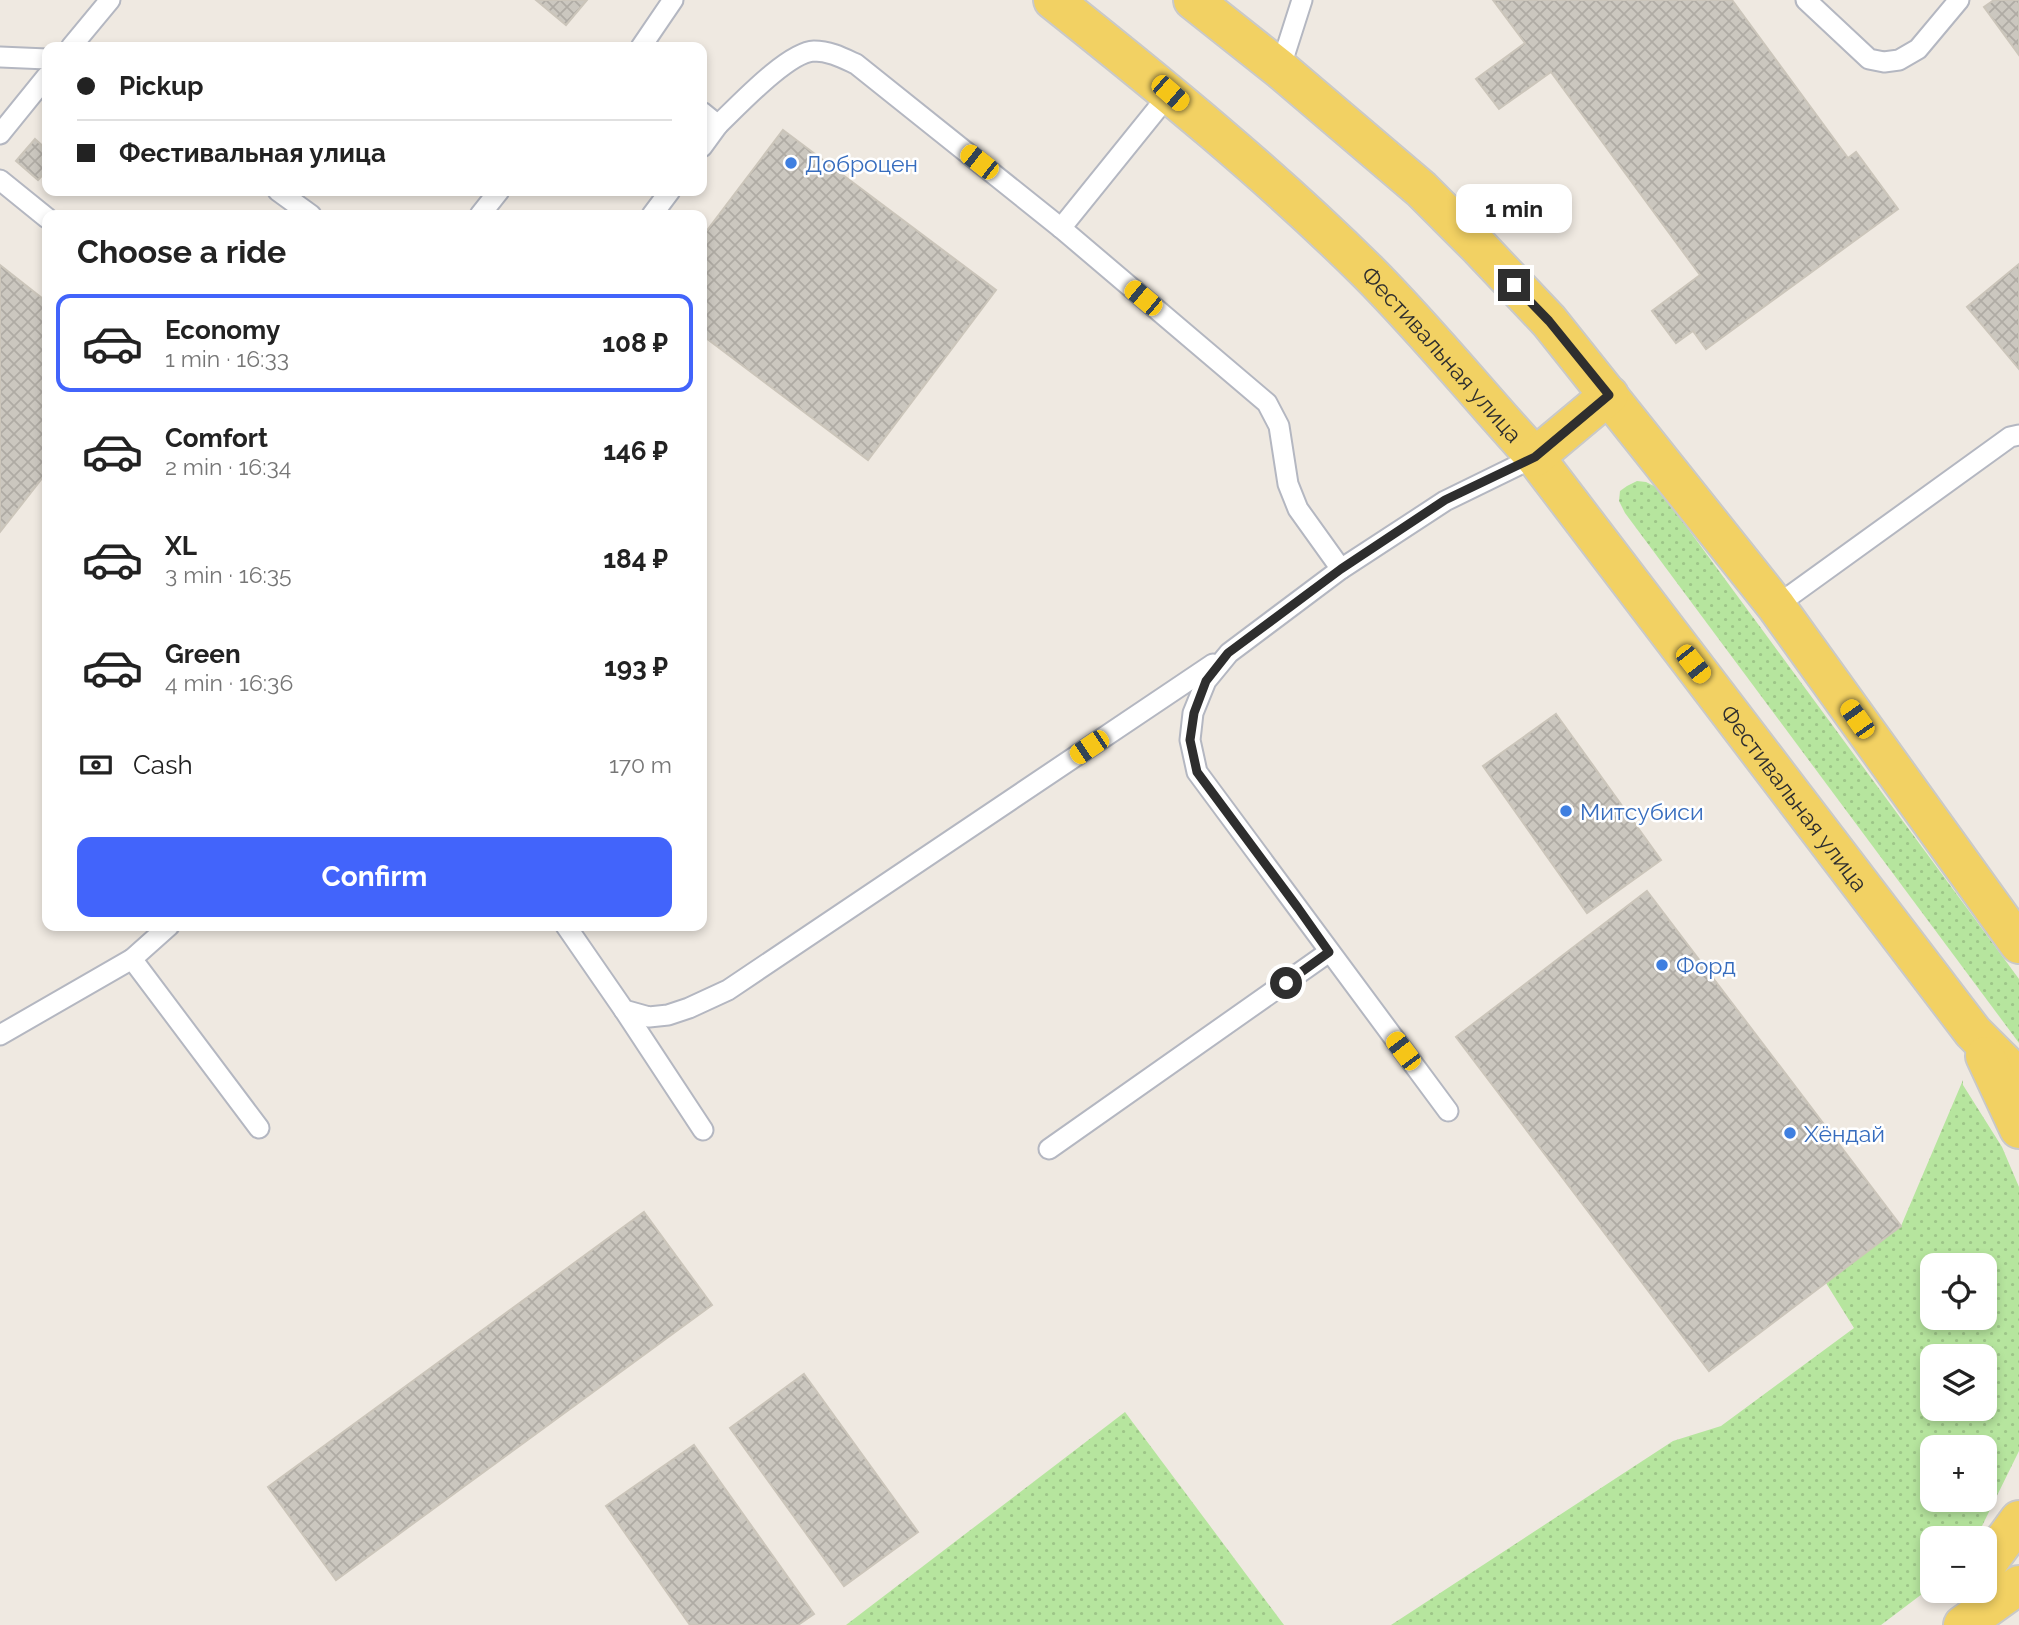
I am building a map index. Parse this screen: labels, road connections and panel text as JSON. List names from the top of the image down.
{
  "streets": {
    "main road": ["Фестивальная улица"]
  },
  "places": [
    "Доброцен",
    "Митсубиси",
    "Форд",
    "Хёндай"
  ],
  "page": {
    "banner": ["Pickup", "Фестивальная улица"],
    "bubble": "1 min",
    "heading": "Choose a ride",
    "list": [
      {
        "name": "Economy",
        "note": "1 min · 16:33",
        "value": "108 ₽"
      },
      {
        "name": "Comfort",
        "note": "2 min · 16:34",
        "value": "146 ₽"
      },
      {
        "name": "XL",
        "note": "3 min · 16:35",
        "value": "184 ₽"
      },
      {
        "name": "Green",
        "note": "4 min · 16:36",
        "value": "193 ₽"
      }
    ],
    "pay": ["Cash", "170 m"],
    "buttons": "Confirm",
    "map_buttons": ["+", "−"]
  }
}
